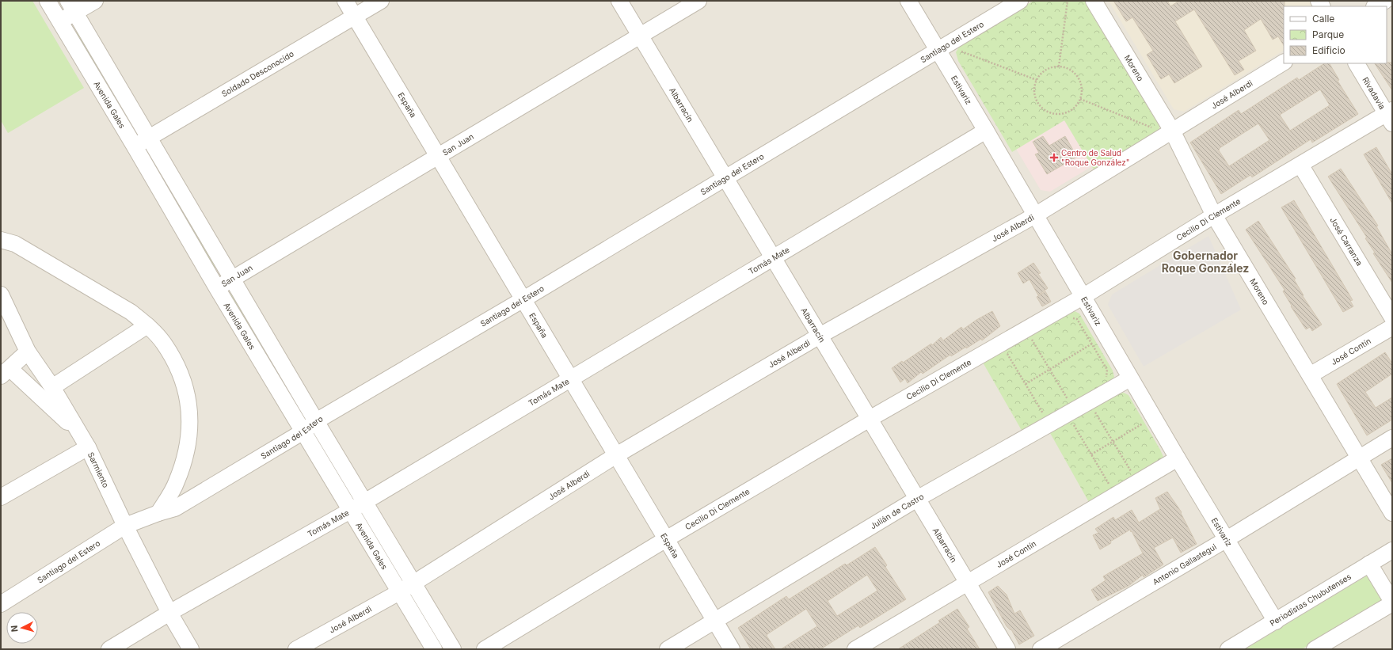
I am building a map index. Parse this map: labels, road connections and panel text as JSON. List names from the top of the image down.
{
  "streets": {
    "street": [
      "Santiago del Estero",
      "Moreno",
      "Soldado Desconocido",
      "Estivariz",
      "José Alberdi",
      "Rivadavia",
      "Avenida Gales",
      "España",
      "Albarracín",
      "San Juan",
      "Cecilio Di Clemente",
      "José Carranza",
      "Tomás Mate",
      "José Contín",
      "Sarmiento",
      "Julián de Castro",
      "Antonio Gallastegui",
      "Periodistas Chubutenses"
    ]
  },
  "crossings": [
    ["Santiago del Estero", "Estivariz"],
    ["Santiago del Estero", "Avenida Gales"],
    ["Santiago del Estero", "España"],
    ["Santiago del Estero", "Albarracín"],
    ["Santiago del Estero", "Sarmiento"],
    ["Moreno", "José Alberdi"],
    ["Moreno", "Cecilio Di Clemente"],
    ["Moreno", "José Contín"],
    ["Moreno", "Antonio Gallastegui"],
    ["Soldado Desconocido", "Avenida Gales"],
    ["Soldado Desconocido", "España"],
    ["Estivariz", "José Alberdi"],
    ["Estivariz", "Cecilio Di Clemente"],
    ["Estivariz", "Tomás Mate"],
    ["Estivariz", "José Contín"],
    ["Estivariz", "Julián de Castro"],
    ["Estivariz", "Antonio Gallastegui"],
    ["Estivariz", "Periodistas Chubutenses"],
    ["José Alberdi", "Avenida Gales"],
    ["José Alberdi", "España"],
    ["José Alberdi", "Albarracín"],
    ["Rivadavia", "Cecilio Di Clemente"],
    ["Avenida Gales", "San Juan"],
    ["Avenida Gales", "Tomás Mate"],
    ["España", "San Juan"],
    ["España", "Cecilio Di Clemente"],
    ["España", "Tomás Mate"],
    ["España", "Julián de Castro"],
    ["Albarracín", "San Juan"],
    ["Albarracín", "Cecilio Di Clemente"],
    ["Albarracín", "Tomás Mate"],
    ["Albarracín", "José Contín"],
    ["Albarracín", "Julián de Castro"],
    ["Cecilio Di Clemente", "José Carranza"],
    ["Tomás Mate", "Sarmiento"]
  ],
  "districts": ["Gobernador Roque González"],
  "places": {
    "health": ["Centro de Salud \"Roque González\""]
  },
  "legend": ["Calle", "Parque", "Edificio"],
  "north": "left"
}
